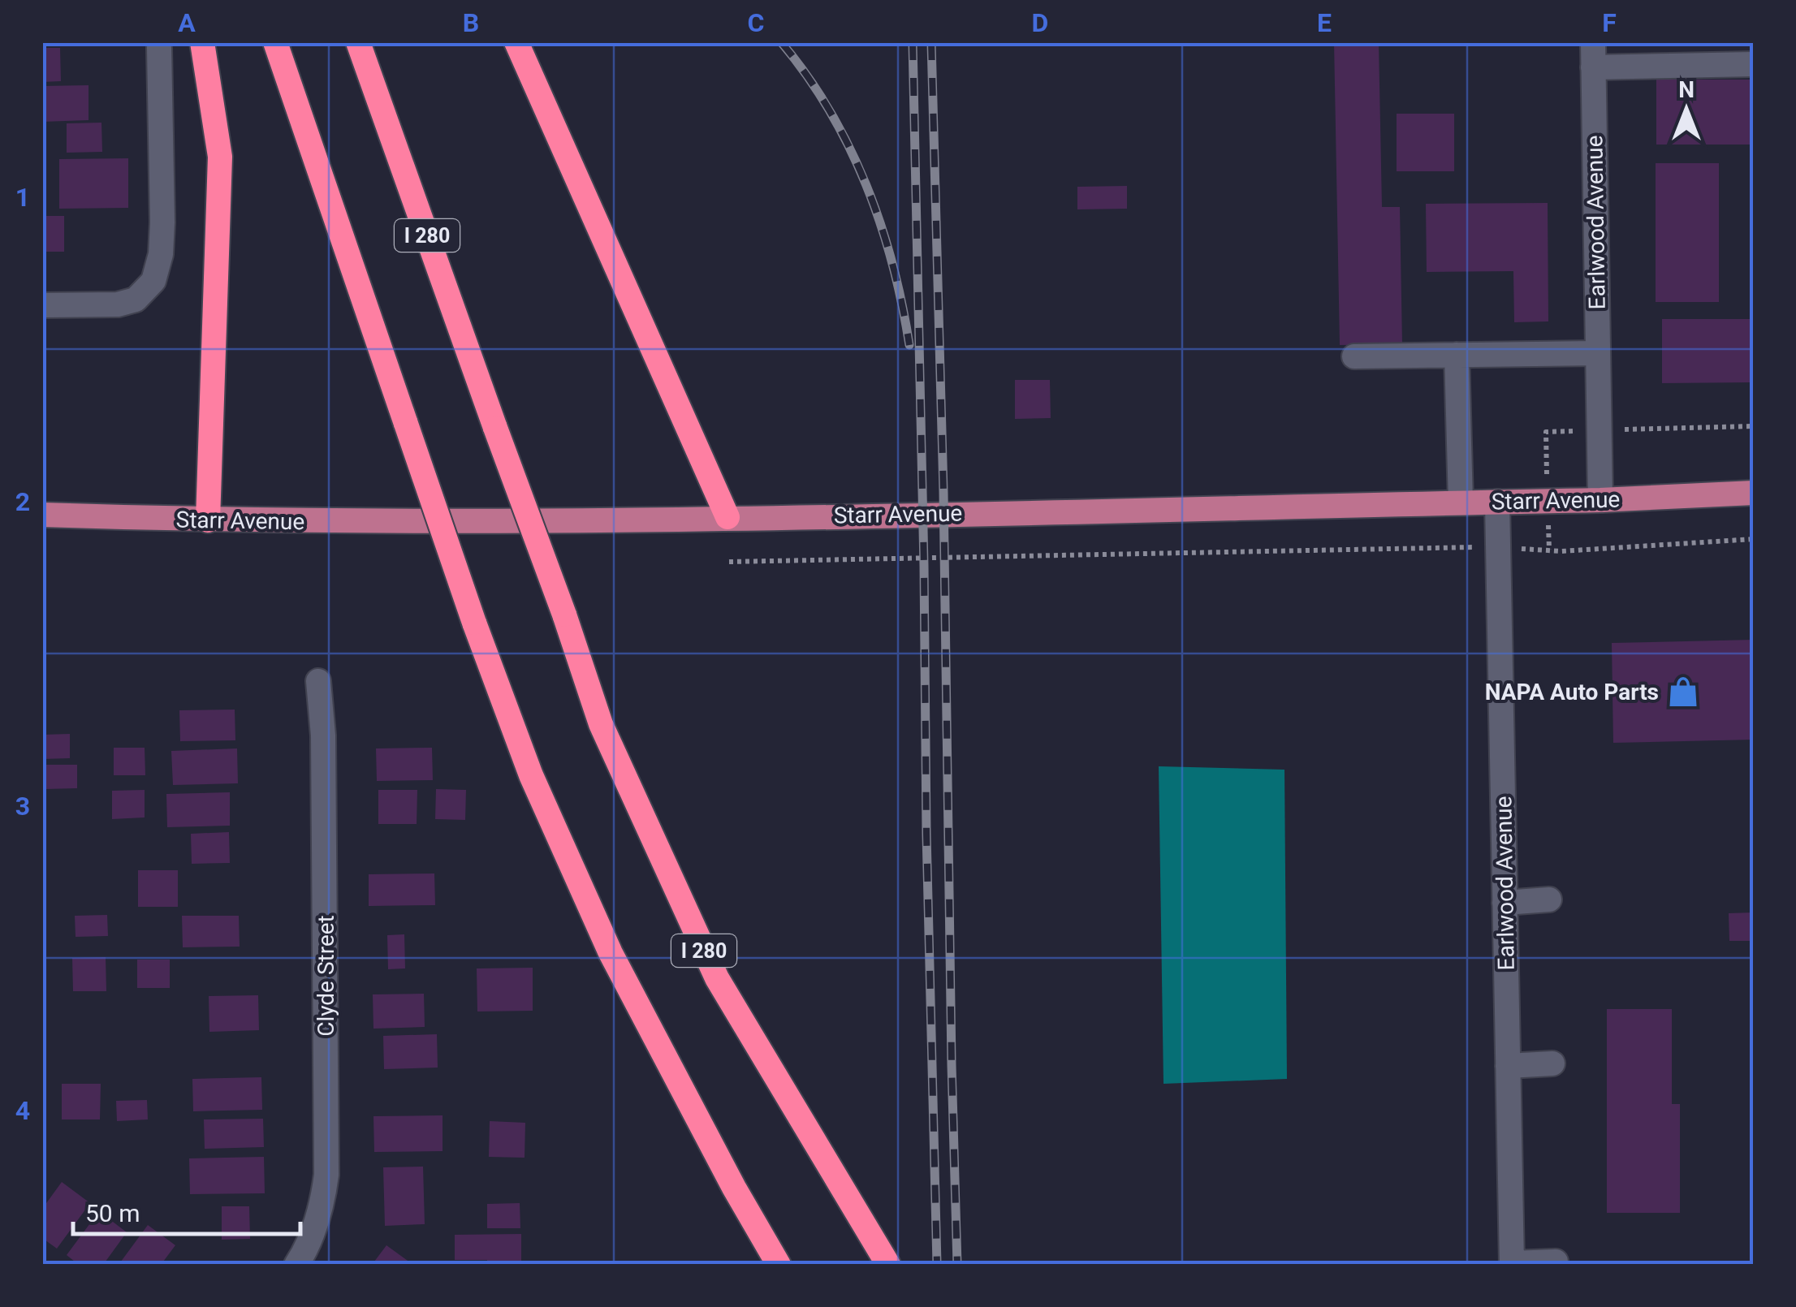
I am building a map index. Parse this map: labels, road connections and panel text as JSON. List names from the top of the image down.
{
  "streets": {
    "highway": ["I 280"],
    "main road": ["Starr Avenue"],
    "street": ["Earlwood Avenue", "Clyde Street"]
  },
  "crossings": [
    ["Earlwood Avenue", "Starr Avenue"]
  ],
  "places": {
    "shop": ["NAPA Auto Parts"]
  },
  "scale_bar": "50 m",
  "north": "top",
  "grid": {
    "columns": [
      "A",
      "B",
      "C",
      "D",
      "E",
      "F"
    ],
    "rows": [
      "1",
      "2",
      "3",
      "4"
    ]
  }
}
